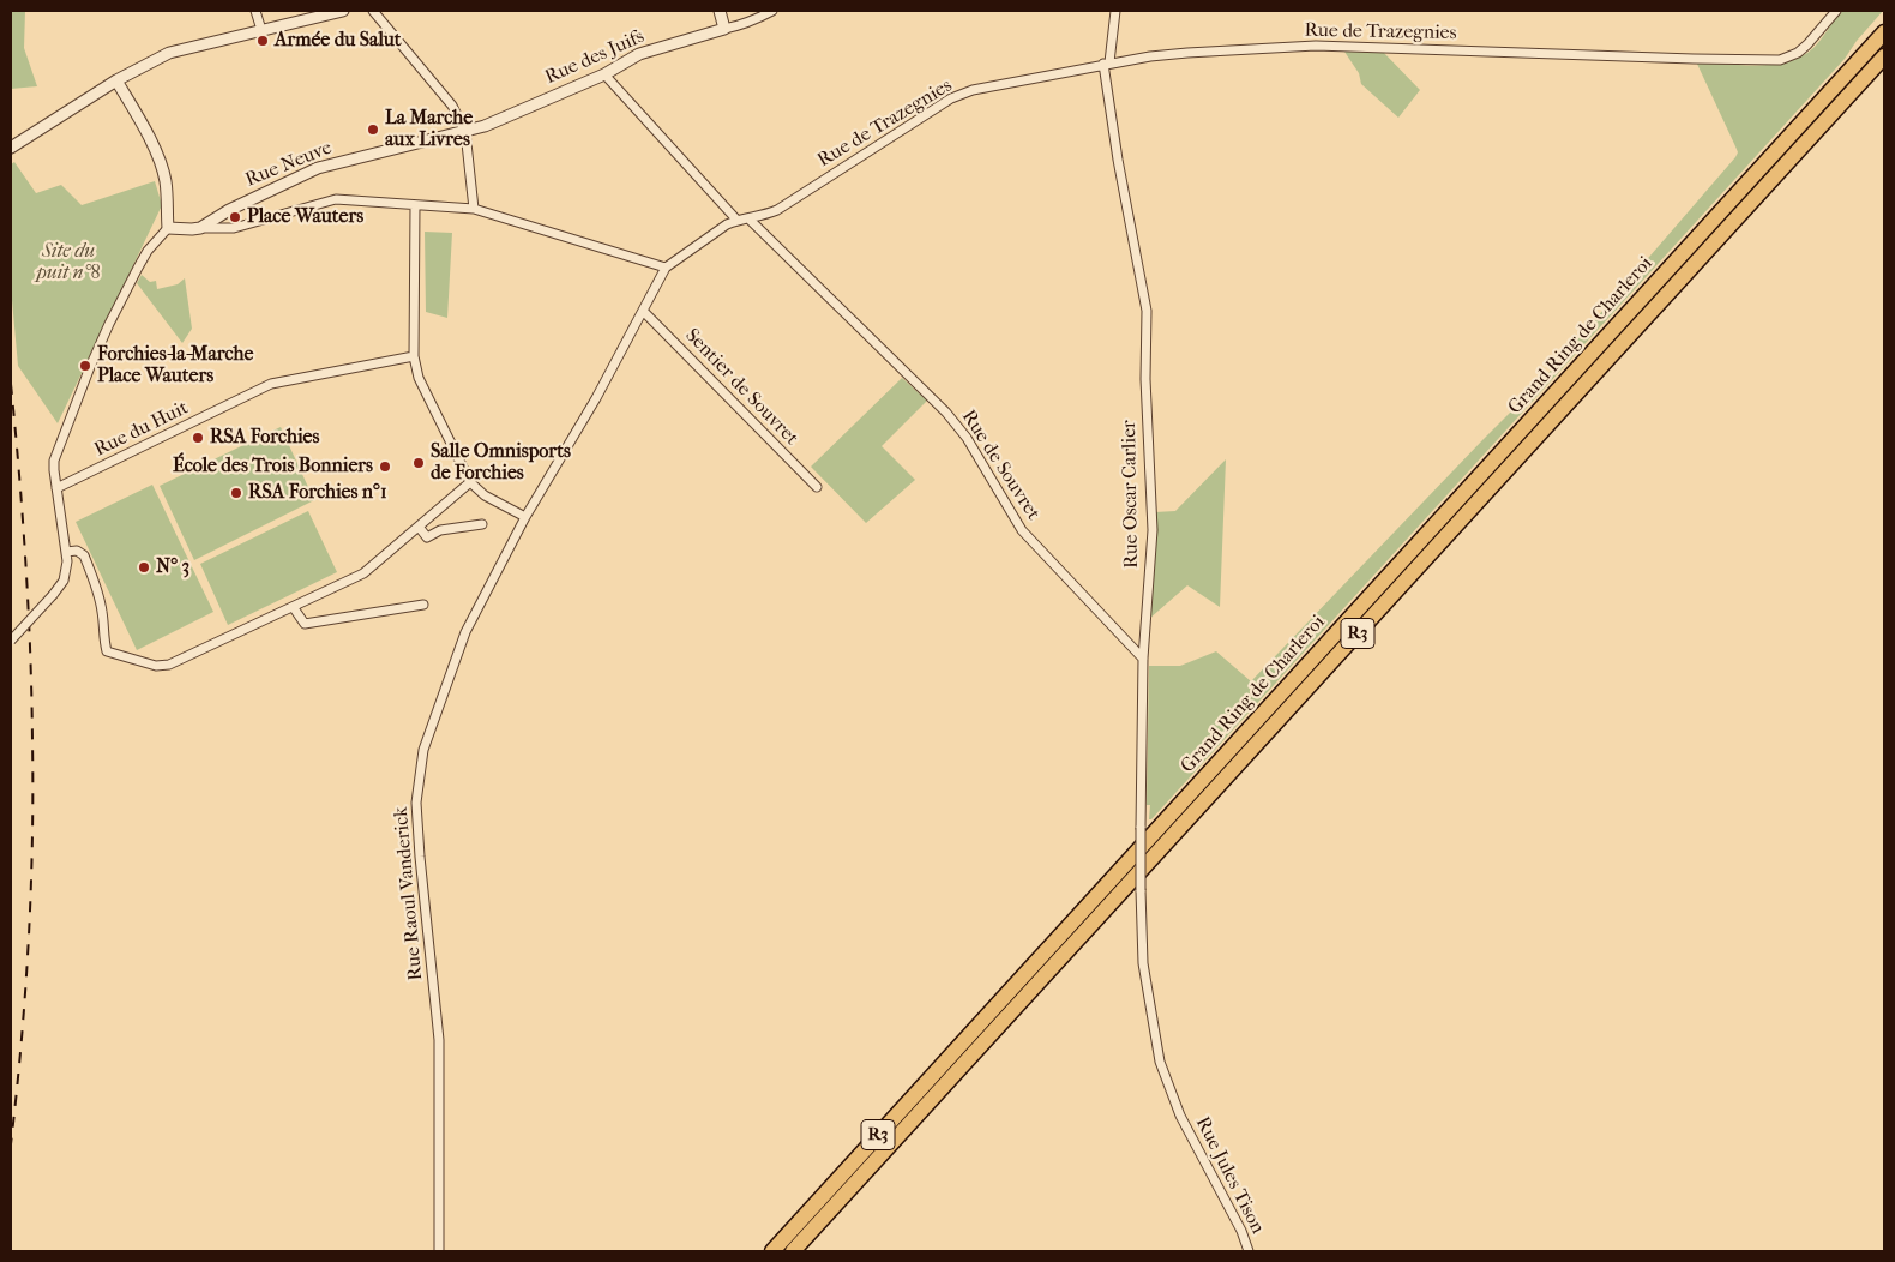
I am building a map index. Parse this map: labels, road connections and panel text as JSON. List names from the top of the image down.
{
  "streets": {
    "highway": ["Grand Ring de Charleroi", "R3"],
    "street": [
      "Rue de Trazegnies",
      "Rue des Juifs",
      "Rue Neuve",
      "Sentier de Souvret",
      "Rue du Huit",
      "Rue de Souvret",
      "Rue Oscar Carlier",
      "Rue Raoul Vanderick",
      "Rue Jules Tison"
    ]
  },
  "crossings": [
    ["Rue de Trazegnies", "Rue de Souvret"],
    ["Rue de Trazegnies", "Rue Oscar Carlier"],
    ["Rue de Trazegnies", "Rue Raoul Vanderick"],
    ["Rue des Juifs", "Rue Neuve"],
    ["Sentier de Souvret", "Rue Raoul Vanderick"],
    ["Rue de Souvret", "Rue Oscar Carlier"],
    ["Rue Oscar Carlier", "Rue Jules Tison"]
  ],
  "parks": ["Site du puit n°8"],
  "places": [
    "Armée du Salut",
    "La Marche aux Livres",
    "Place Wauters",
    "Forchies-la-Marche Place Wauters",
    "RSA Forchies",
    "Salle Omnisports de Forchies",
    "École des Trois Bonniers",
    "RSA Forchies n°1",
    "N° 3"
  ]
}
